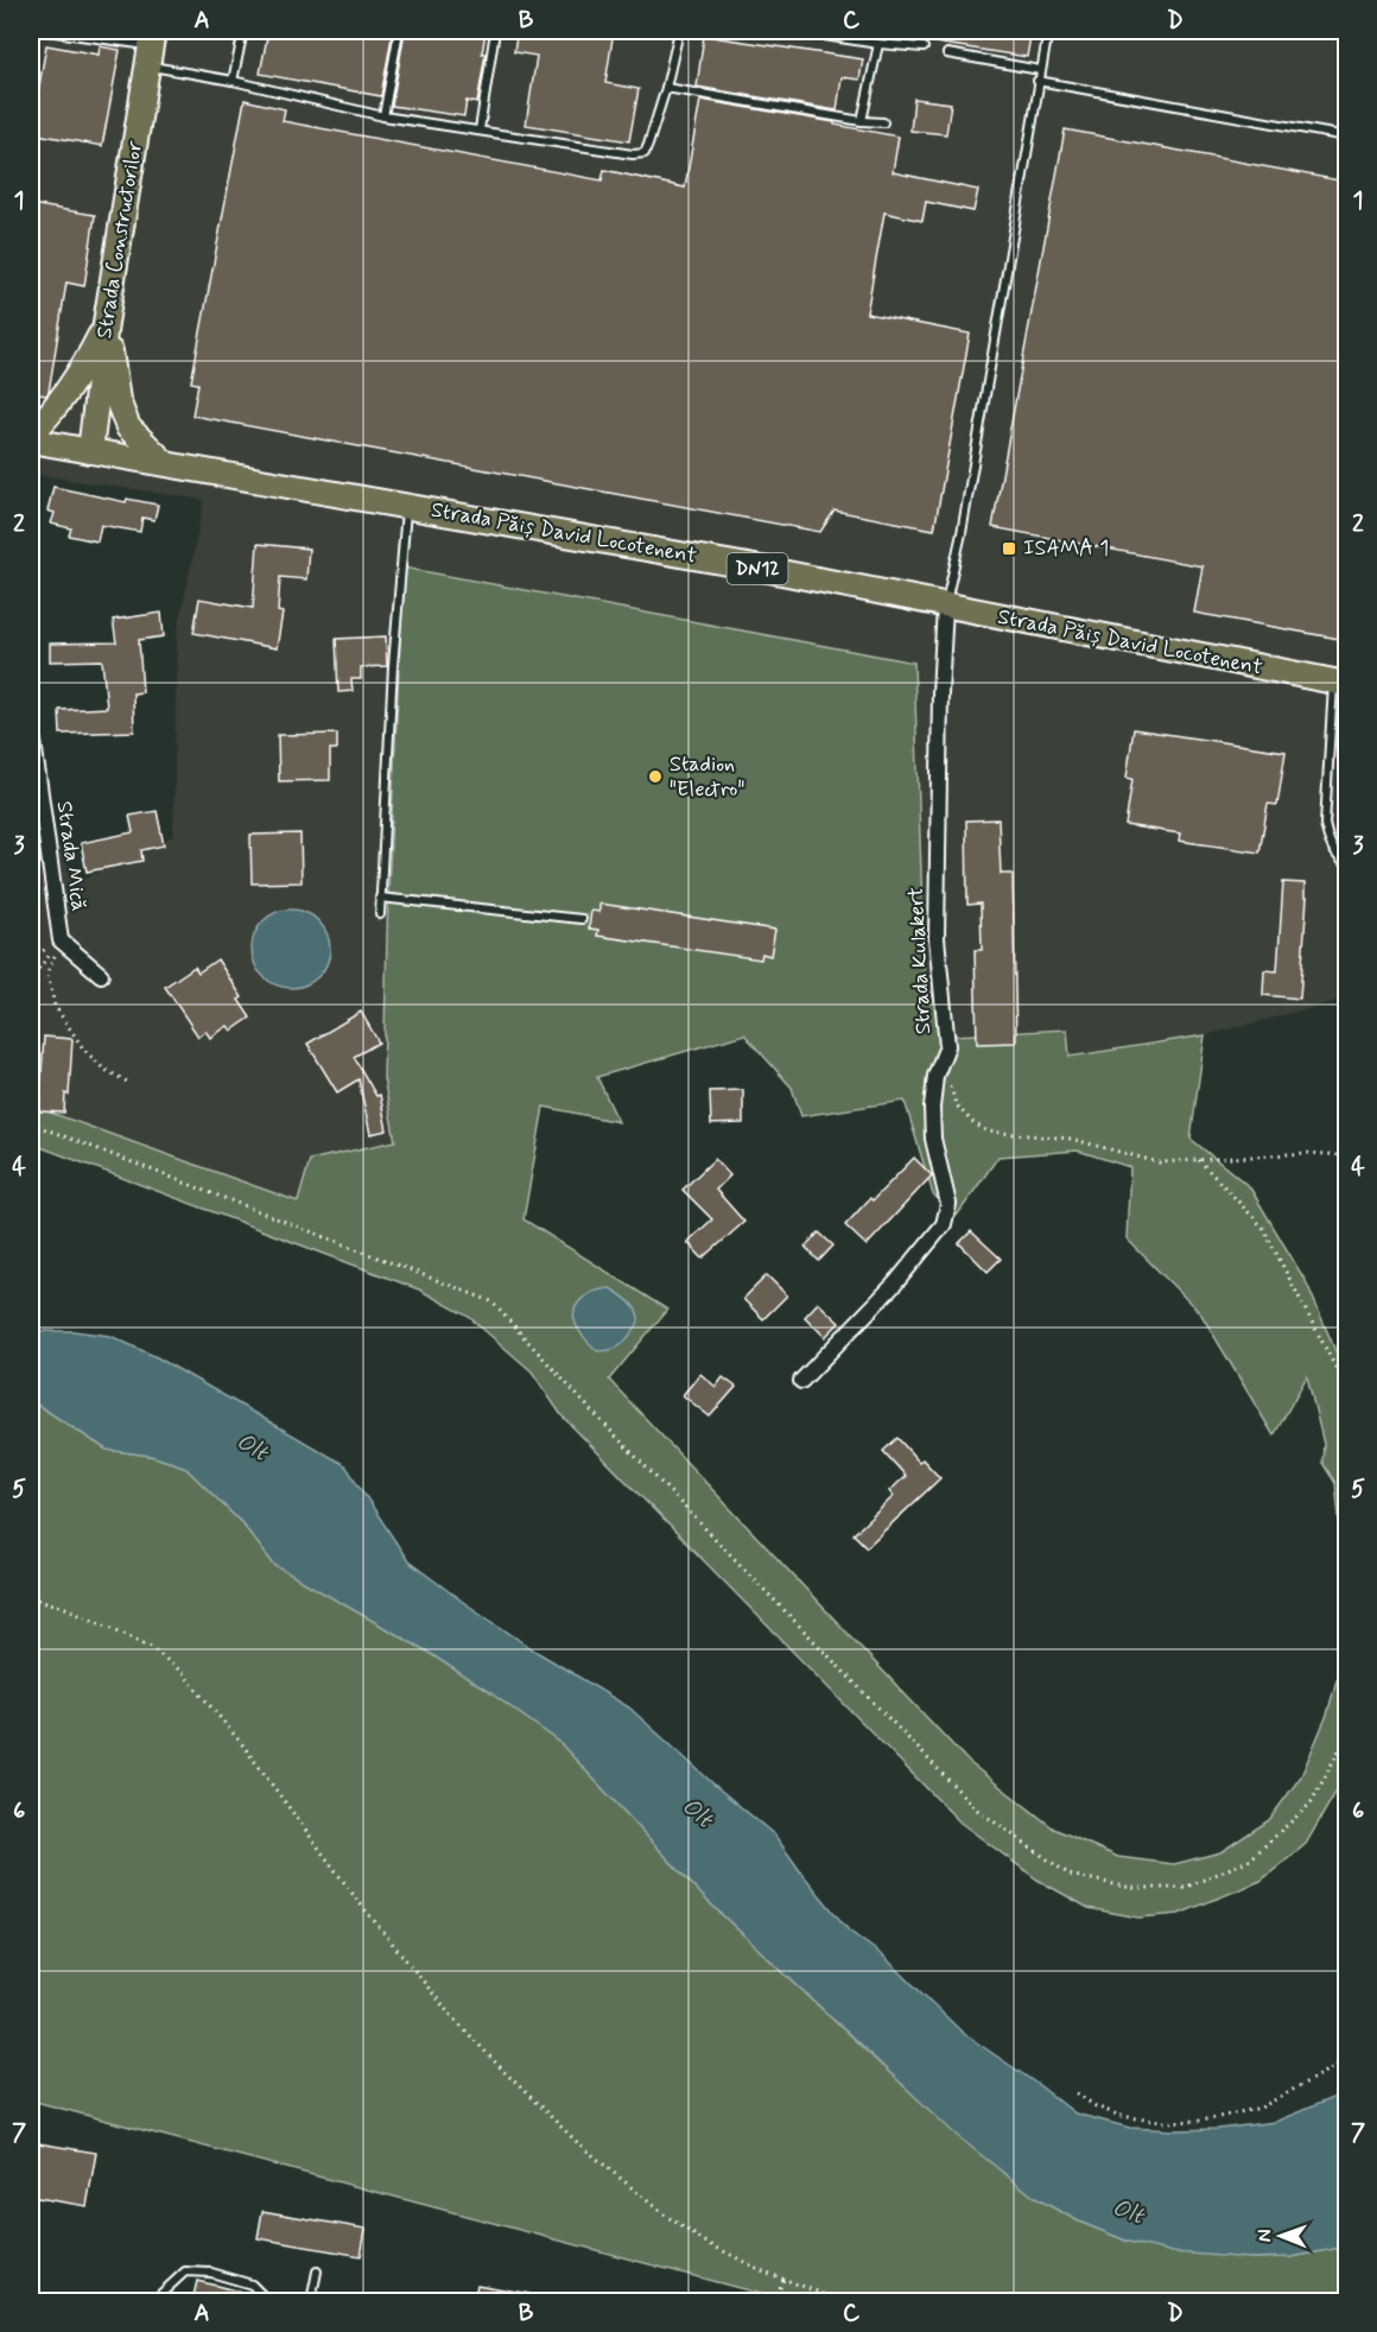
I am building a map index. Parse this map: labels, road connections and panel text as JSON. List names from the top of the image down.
{
  "streets": {
    "main road": ["Strada Constructorilor", "Strada Păiș David Locotenent", "DN12"],
    "street": ["Strada Mică", "Strada Kulakert"]
  },
  "crossings": [
    ["Strada Constructorilor", "Strada Păiș David Locotenent"],
    ["Strada Păiș David Locotenent", "Strada Kulakert"]
  ],
  "water": ["Olt"],
  "places": {
    "transit": ["ISAMA 1"],
    "other": ["Stadion \"Electro\""]
  },
  "north": "left",
  "grid": {
    "columns": [
      "A",
      "B",
      "C",
      "D"
    ],
    "rows": [
      "1",
      "2",
      "3",
      "4",
      "5",
      "6",
      "7"
    ]
  }
}
